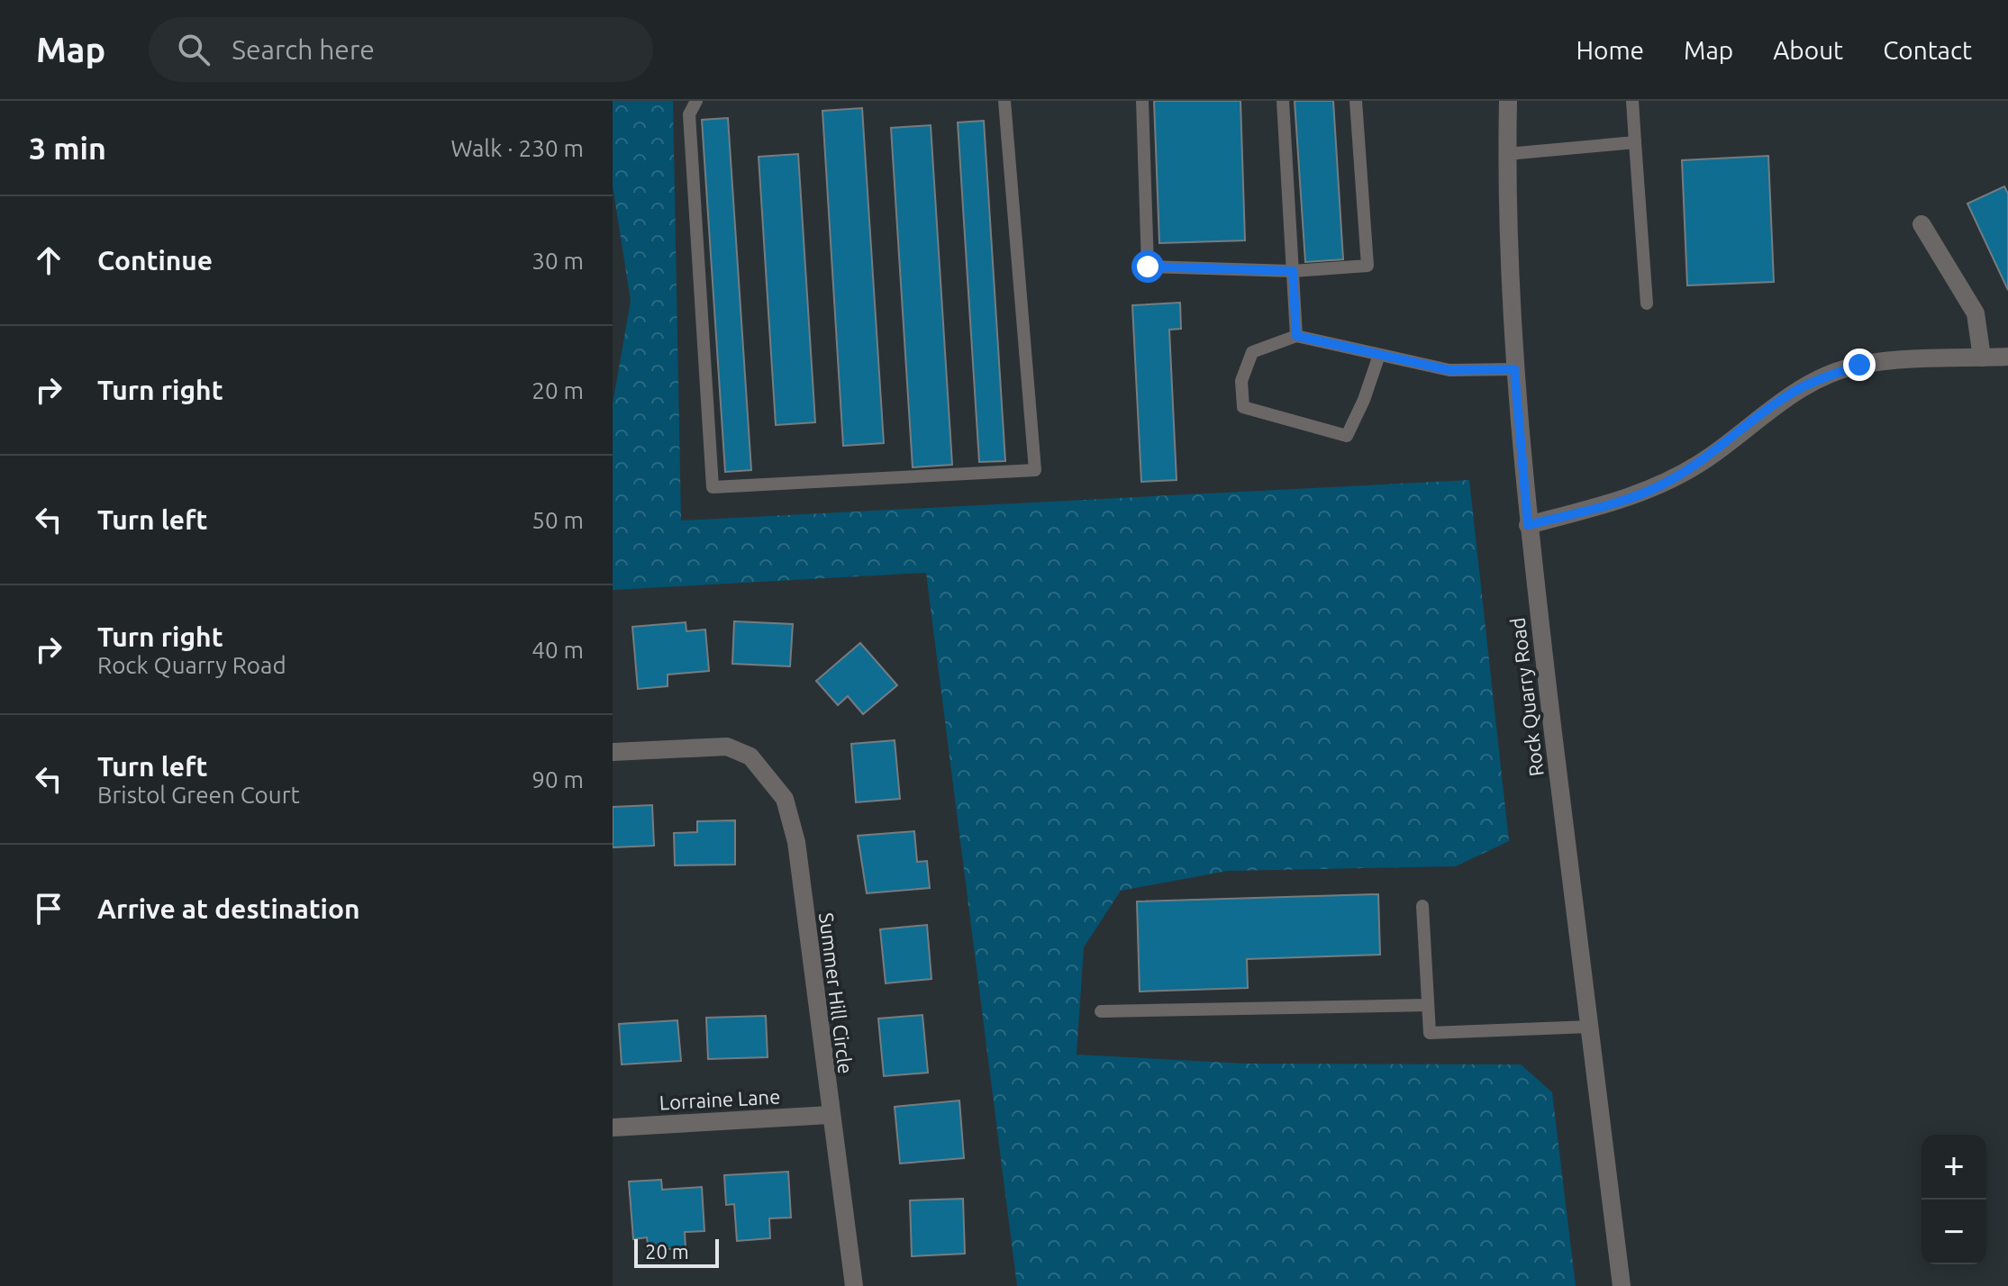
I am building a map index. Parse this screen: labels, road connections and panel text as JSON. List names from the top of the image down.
{
  "streets": {
    "street": ["Rock Quarry Road", "Summer Hill Circle", "Lorraine Lane"]
  },
  "crossings": [
    ["Summer Hill Circle", "Lorraine Lane"]
  ],
  "scale_bar": "20 m",
  "page": {
    "header": "Map",
    "search": "Search here",
    "nav": [
      "Home",
      "Map",
      "About",
      "Contact"
    ],
    "heading": ["3 min", "Walk · 230 m"],
    "list": [
      ["Continue", "30 m"],
      ["Turn right", "20 m"],
      ["Turn left", "50 m"],
      ["Turn right", "Rock Quarry Road", "40 m"],
      ["Turn left", "Bristol Green Court", "90 m"],
      "Arrive at destination"
    ],
    "map_buttons": ["+", "−"],
    "scale": "20 m"
  }
}
